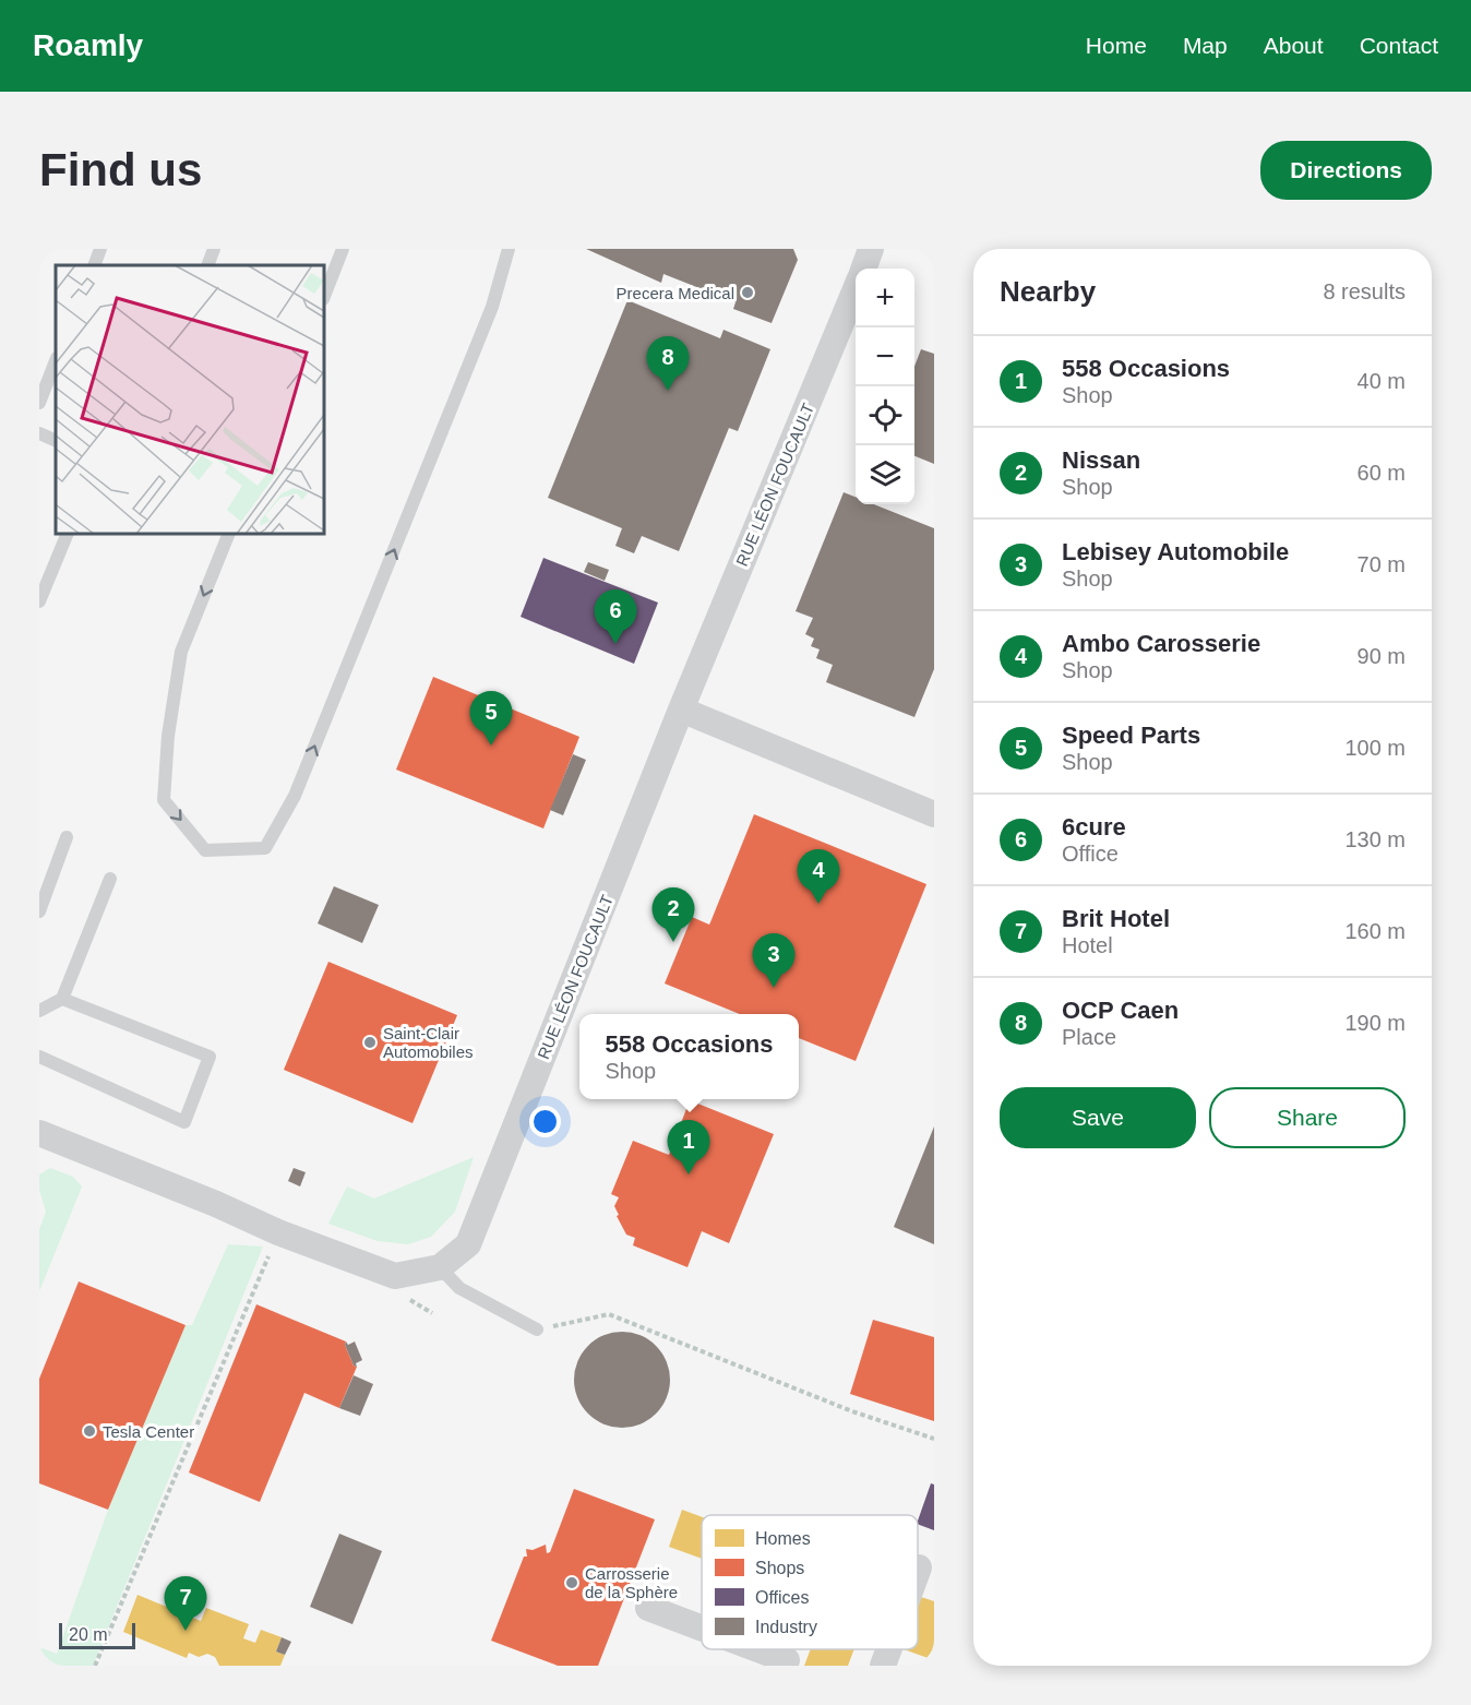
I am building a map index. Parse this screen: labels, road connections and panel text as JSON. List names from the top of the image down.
{
  "streets": {
    "street": ["RUE LÉON FOUCAULT"]
  },
  "places": [
    "Precera Medical",
    "Saint-Clair Automobiles",
    "Tesla Center",
    "Carrosserie de la Sphère"
  ],
  "legend": [
    "Homes",
    "Shops",
    "Offices",
    "Industry"
  ],
  "scale_bar": "20 m",
  "page": {
    "header": "Roamly",
    "nav": [
      "Home",
      "Map",
      "About",
      "Contact"
    ],
    "buttons": [
      "Directions",
      ["Save", "Share"]
    ],
    "title": "Find us",
    "heading": ["Nearby", "8 results"],
    "map_buttons": ["+", "−"],
    "list": [
      {
        "mark": "1",
        "name": "558 Occasions",
        "note": "Shop",
        "value": "40 m"
      },
      {
        "mark": "2",
        "name": "Nissan",
        "note": "Shop",
        "value": "60 m"
      },
      {
        "mark": "3",
        "name": "Lebisey Automobile",
        "note": "Shop",
        "value": "70 m"
      },
      {
        "mark": "4",
        "name": "Ambo Carosserie",
        "note": "Shop",
        "value": "90 m"
      },
      {
        "mark": "5",
        "name": "Speed Parts",
        "note": "Shop",
        "value": "100 m"
      },
      {
        "mark": "6",
        "name": "6cure",
        "note": "Office",
        "value": "130 m"
      },
      {
        "mark": "7",
        "name": "Brit Hotel",
        "note": "Hotel",
        "value": "160 m"
      },
      {
        "mark": "8",
        "name": "OCP Caen",
        "note": "Place",
        "value": "190 m"
      }
    ],
    "pins": [
      "8",
      "6",
      "5",
      "4",
      "2",
      "3",
      "1",
      "7"
    ],
    "popup": ["558 Occasions", "Shop"],
    "scale": "20 m"
  }
}
